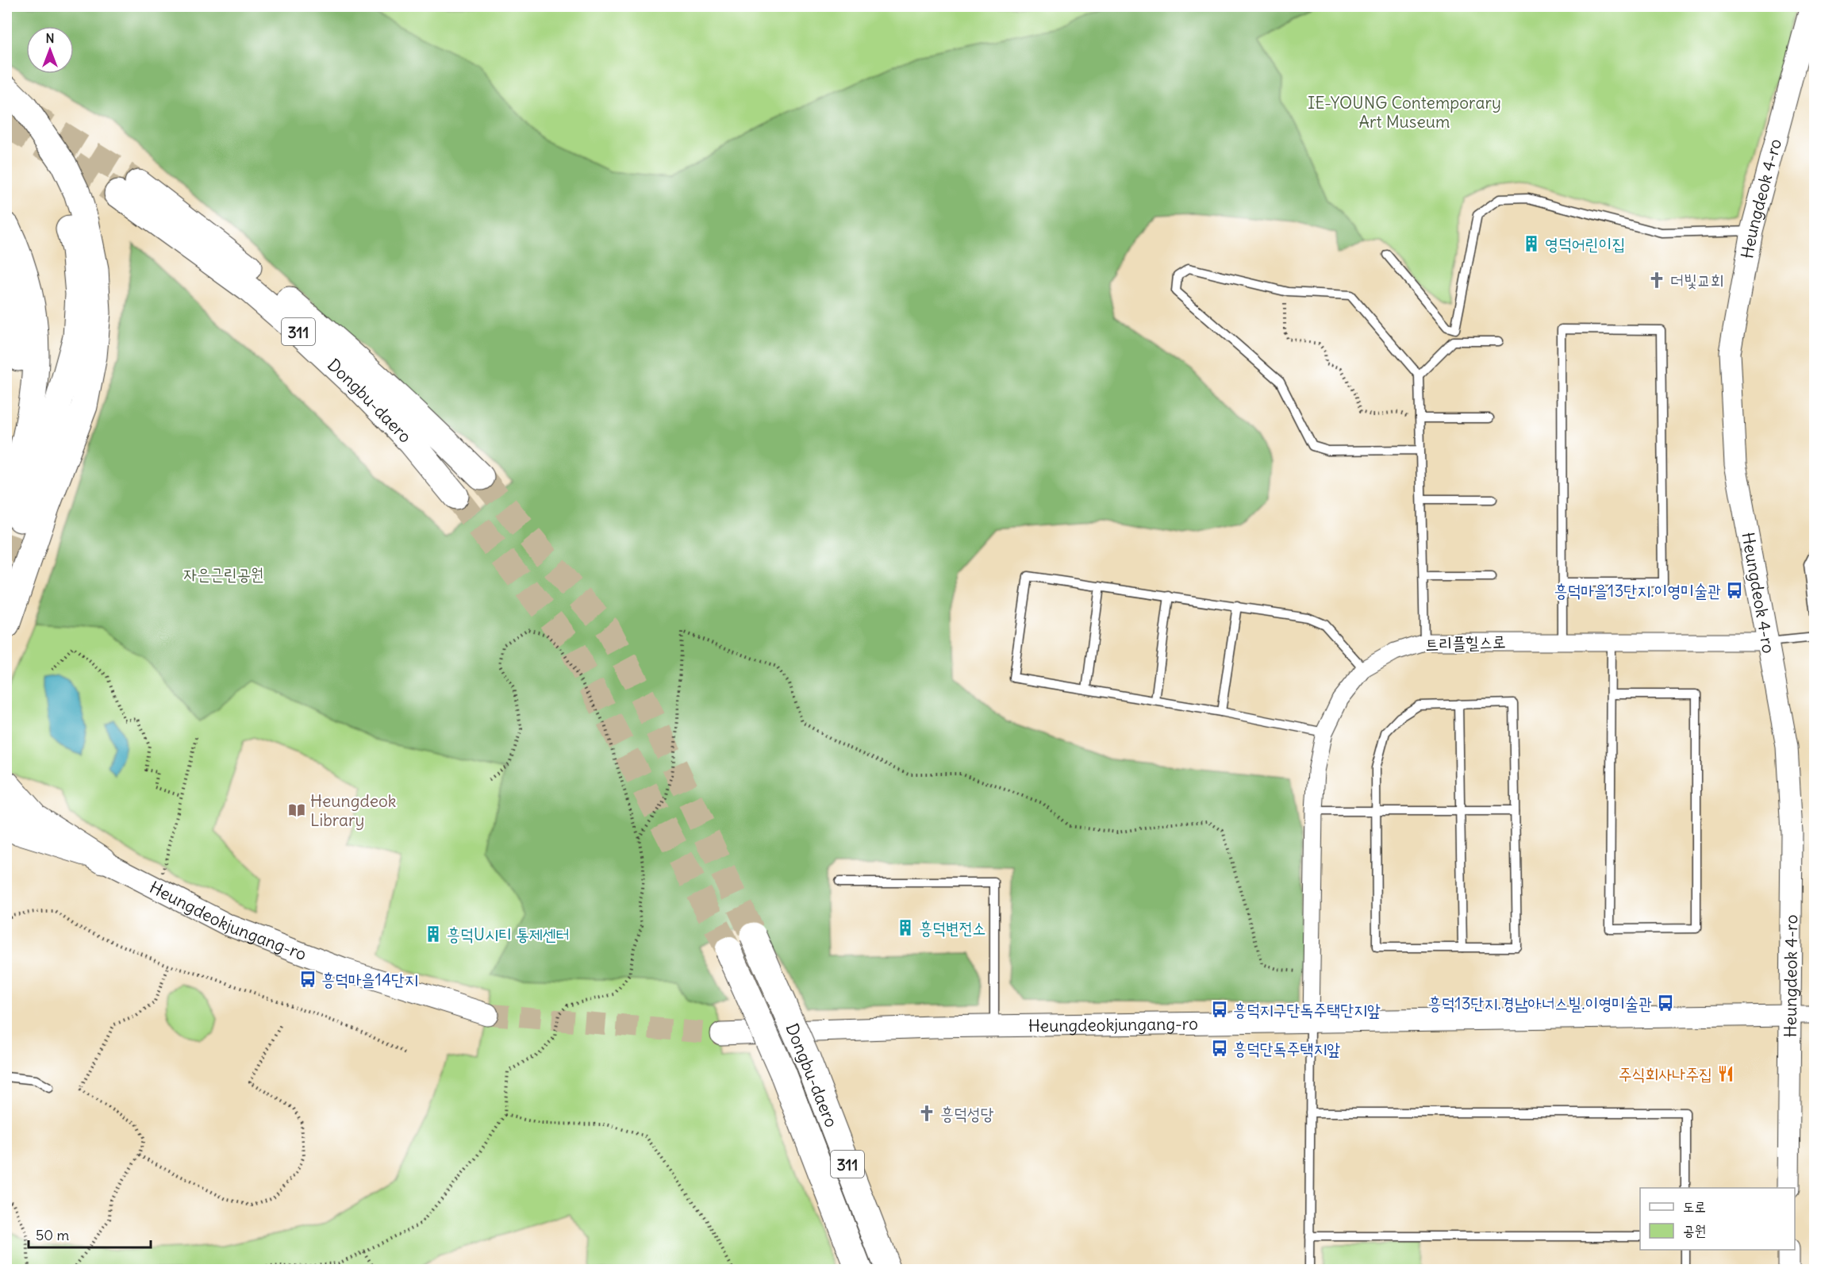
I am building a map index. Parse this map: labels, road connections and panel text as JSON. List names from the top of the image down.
{
  "streets": {
    "highway": ["311", "Dongbu-daero"],
    "street": ["Heungdeok 4-ro", "트리플힐스로", "Heungdeokjungang-ro"]
  },
  "crossings": [
    ["Heungdeok 4-ro", "트리플힐스로"],
    ["Heungdeok 4-ro", "Heungdeokjungang-ro"],
    ["트리플힐스로", "Heungdeokjungang-ro"]
  ],
  "parks": ["IE-YOUNG Contemporary Art Museum", "자은근린공원"],
  "places": {
    "building": ["영덕어린이집", "흥덕변전소", "흥덕U시티 통제센터"],
    "church": ["더빛교회", "흥덕성당"],
    "bus stop": [
      "흥덕마을13단지.이영미술관",
      "흥덕마을14단지",
      "흥덕13단지.경남아너스빌.이영미술관",
      "흥덕지구단독주택단지앞",
      "흥덕단독주택지앞"
    ],
    "library": ["Heungdeok Library"],
    "restaurant": ["주식회사나주집"]
  },
  "legend": ["도로", "공원"],
  "scale_bar": "50 m",
  "north": "top"
}
